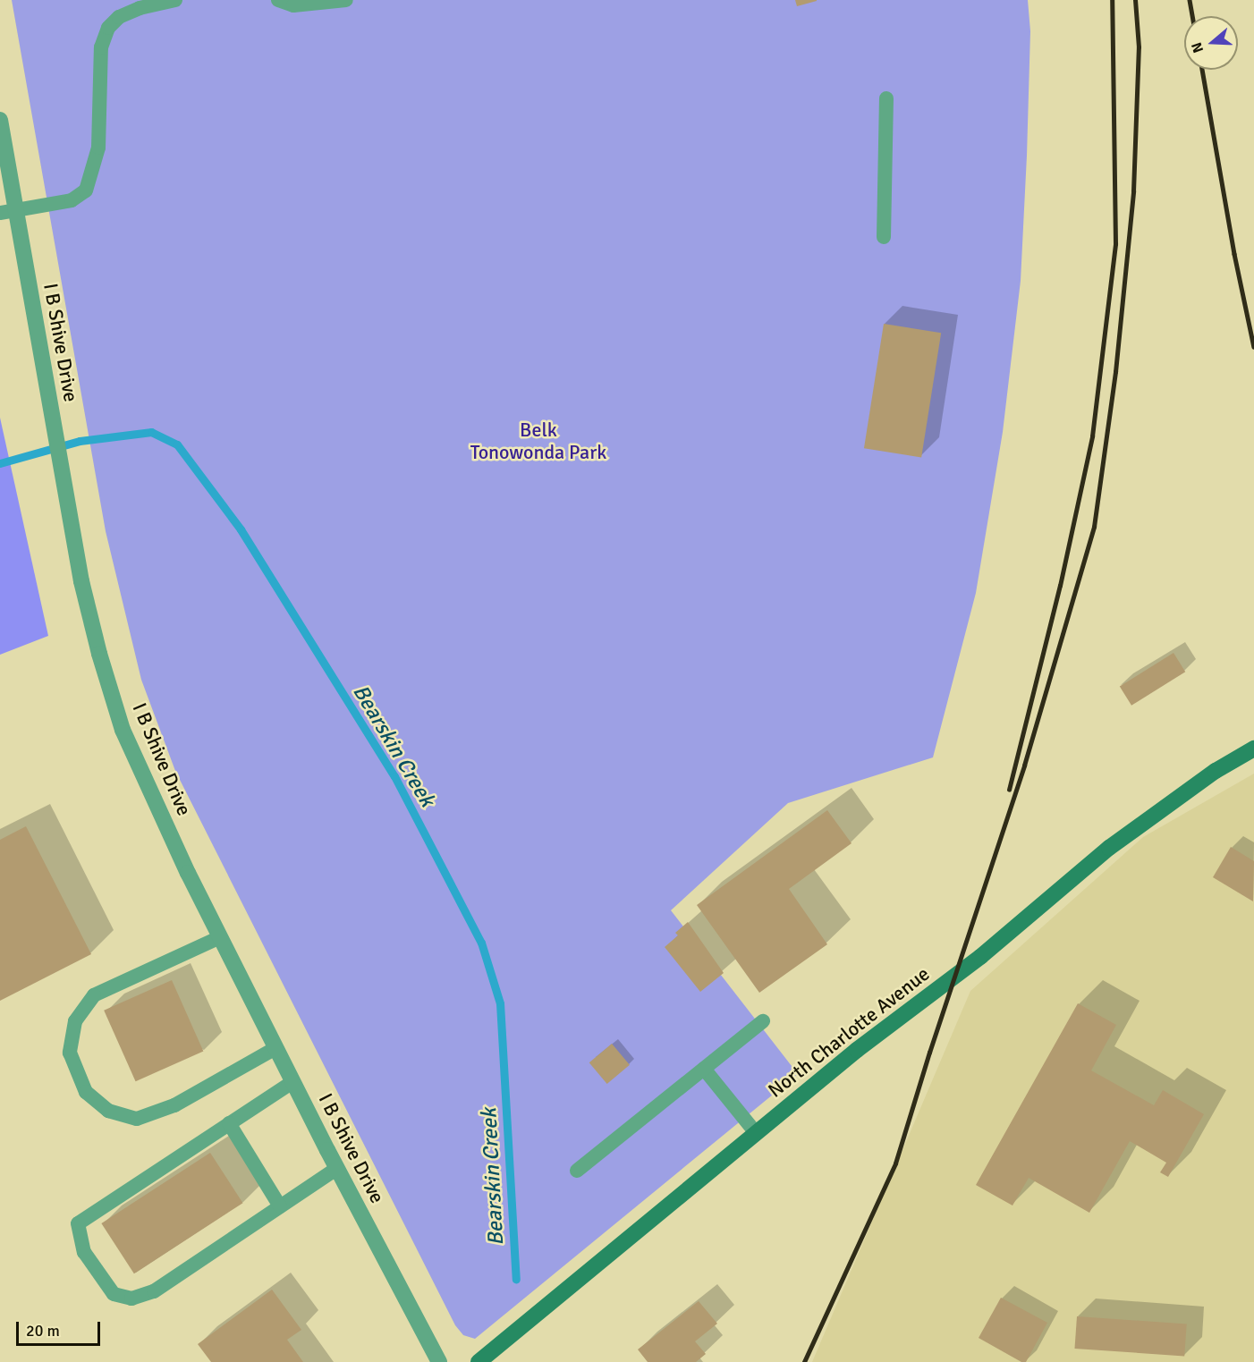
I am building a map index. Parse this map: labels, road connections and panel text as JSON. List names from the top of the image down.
{
  "streets": {
    "main road": ["North Charlotte Avenue"],
    "street": ["I B Shive Drive"]
  },
  "water": ["Bearskin Creek"],
  "parks": ["Belk Tonowonda Park"],
  "scale_bar": "20 m",
  "north": "left"
}
